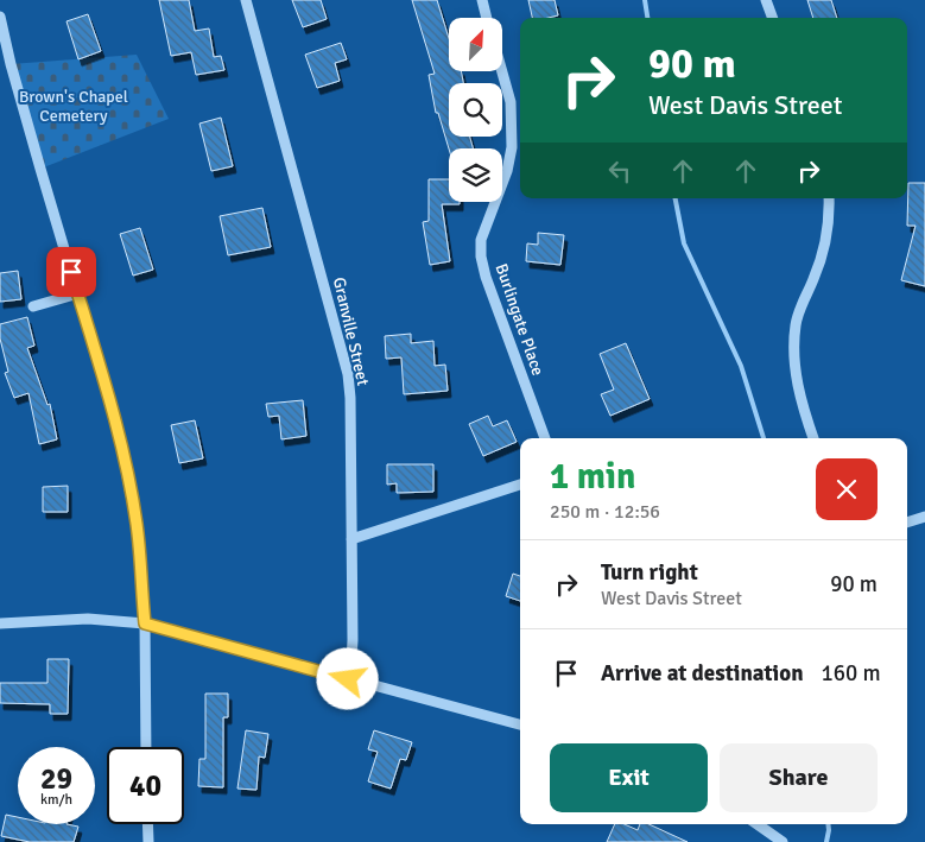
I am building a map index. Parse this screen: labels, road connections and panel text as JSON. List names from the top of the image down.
{
  "streets": {
    "street": ["Burlingate Place", "Granville Street"]
  },
  "parks": ["Brown's Chapel Cemetery"],
  "north": "top right",
  "page": {
    "turn": ["90 m", "West Davis Street"],
    "heading": ["1 min", "250 m · 12:56"],
    "list": [
      {
        "name": "Turn right",
        "note": "West Davis Street",
        "value": "90 m"
      },
      {
        "name": "Arrive at destination",
        "value": "160 m"
      }
    ],
    "buttons": ["Exit", "Share"],
    "speed": "29 km/h",
    "limit": "40"
  }
}
